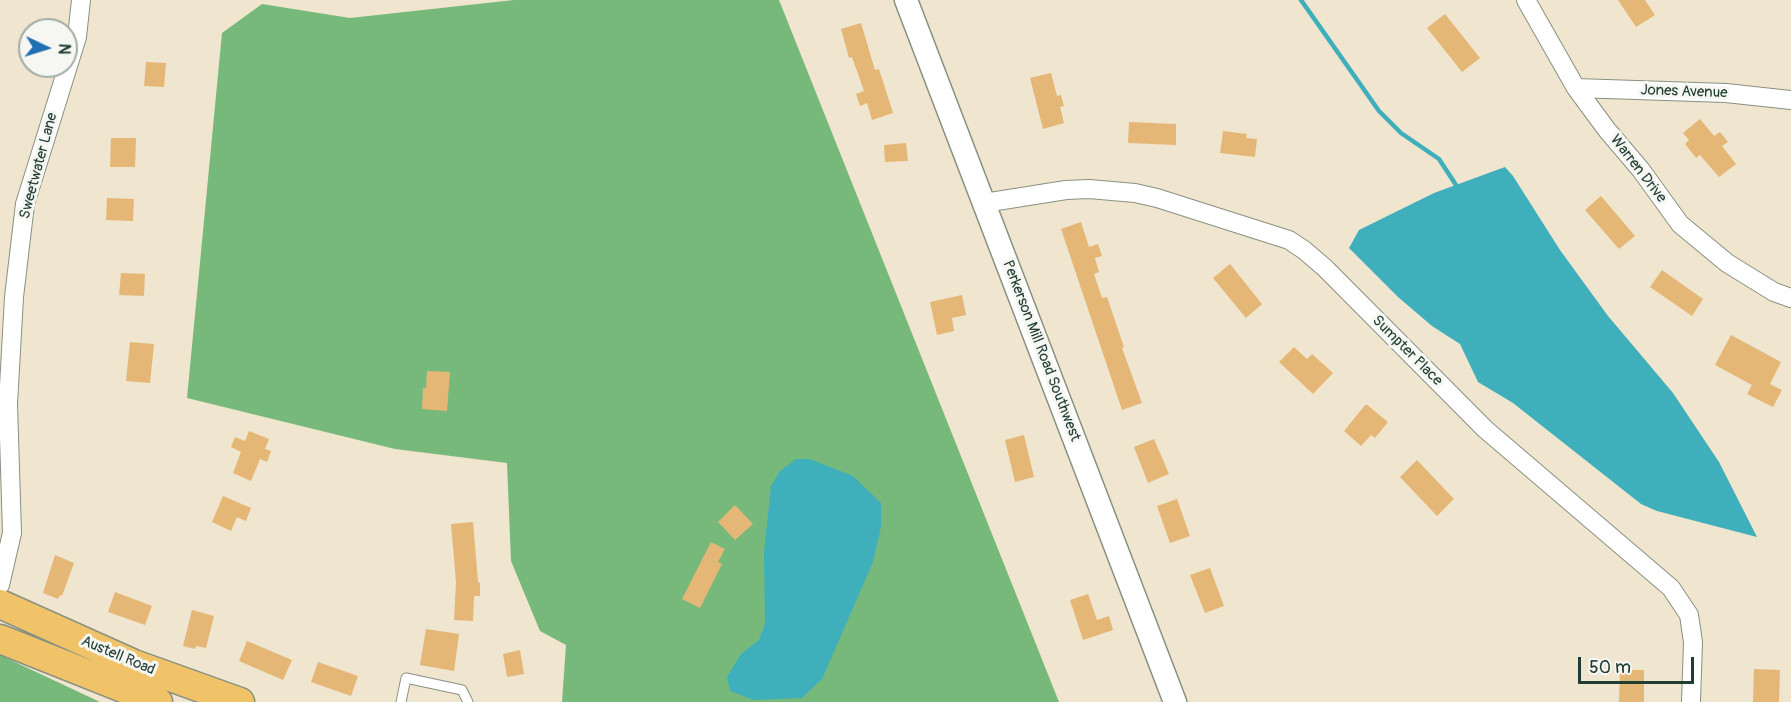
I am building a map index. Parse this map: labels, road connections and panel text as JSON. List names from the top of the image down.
{
  "streets": {
    "main road": ["Austell Road"],
    "street": [
      "Jones Avenue",
      "Sweetwater Lane",
      "Warren Drive",
      "Perkerson Mill Road Southwest",
      "Sumpter Place"
    ]
  },
  "crossings": [
    ["Jones Avenue", "Warren Drive"],
    ["Perkerson Mill Road Southwest", "Sumpter Place"]
  ],
  "scale_bar": "50 m",
  "north": "right"
}
